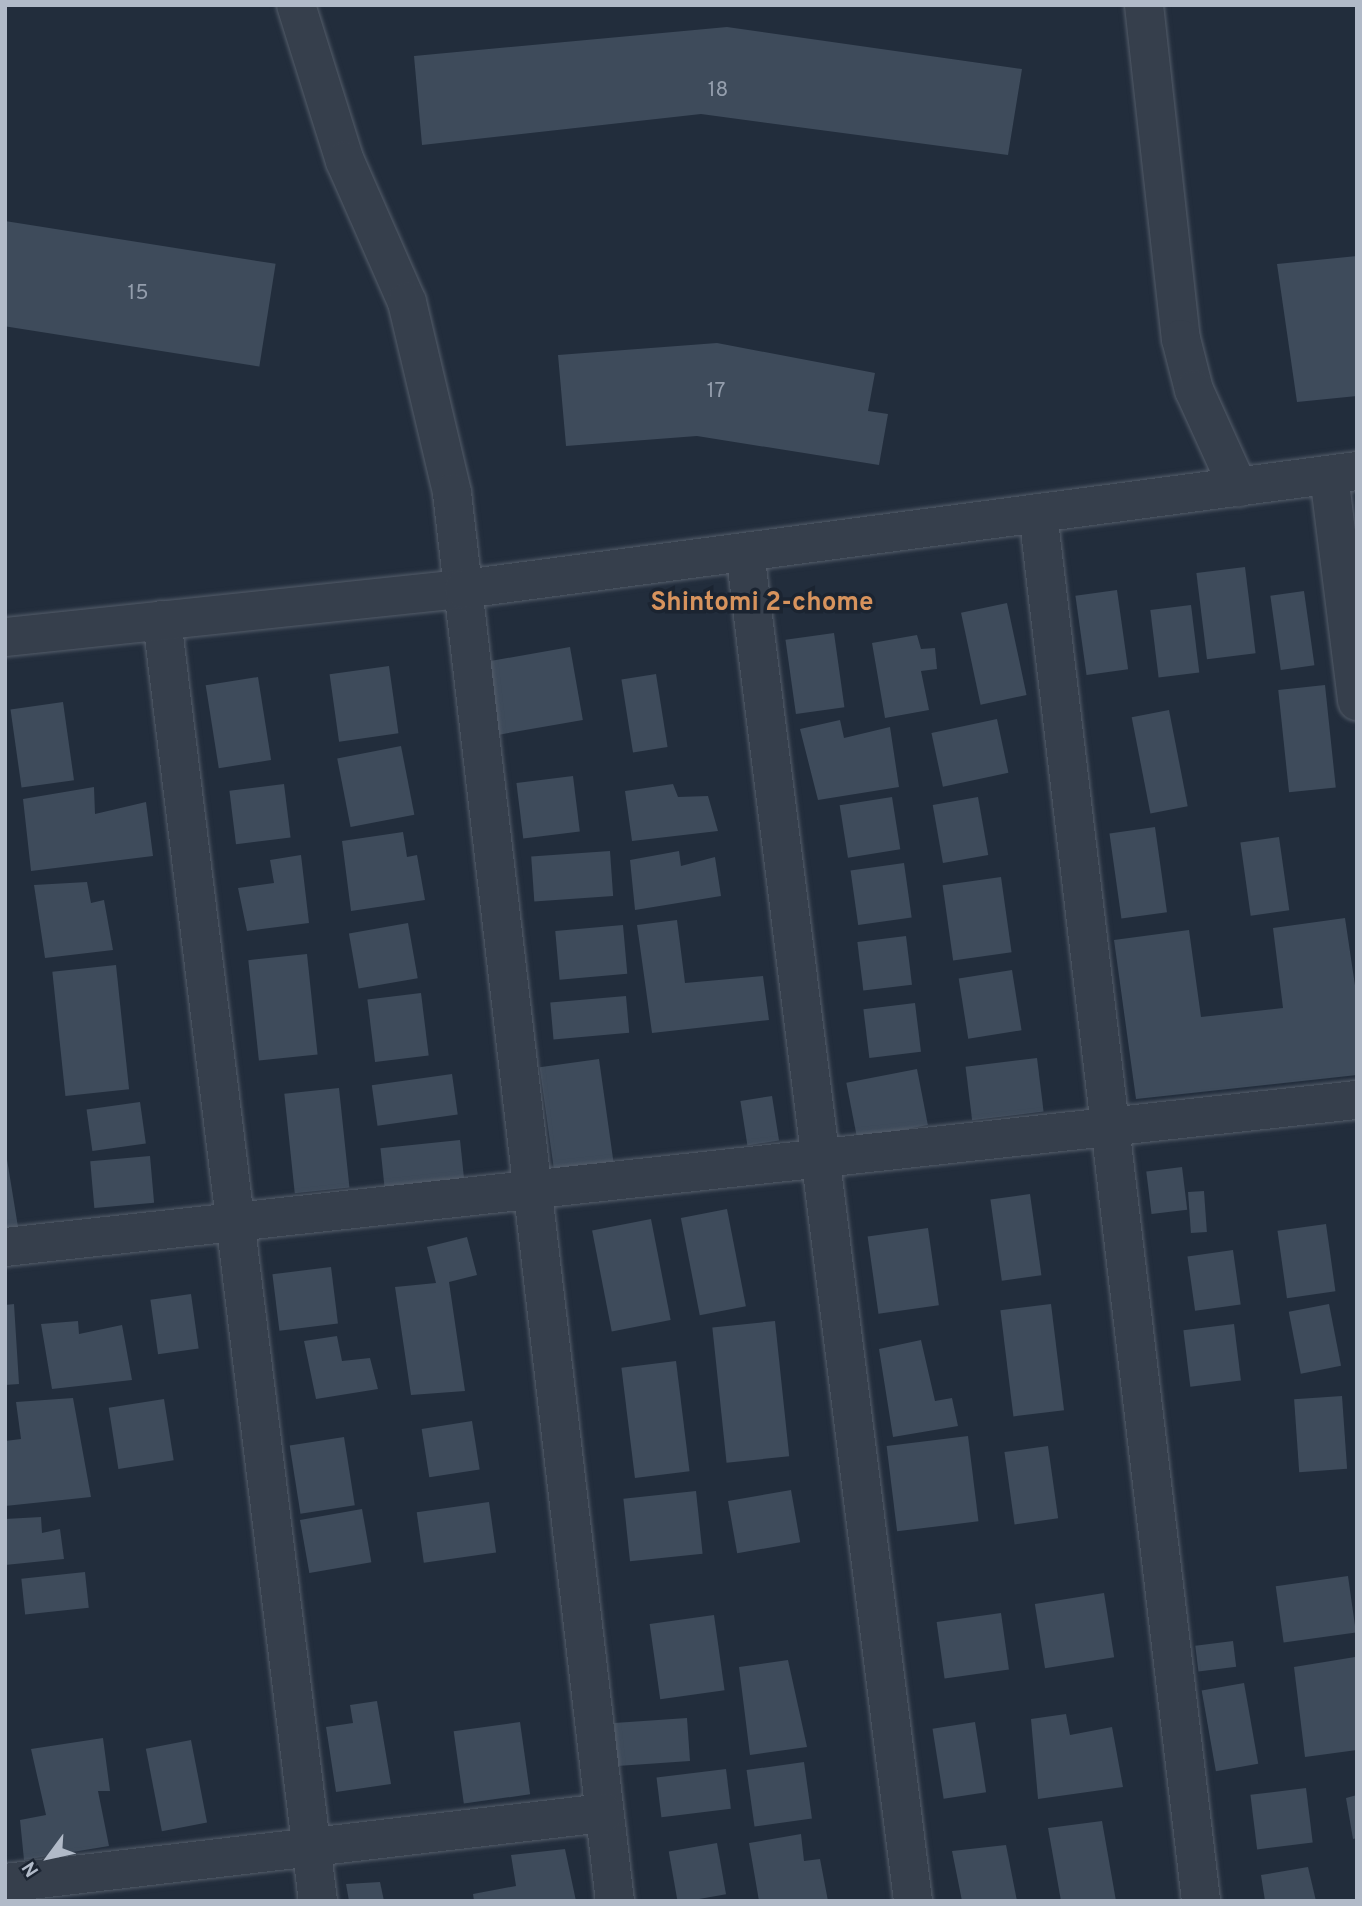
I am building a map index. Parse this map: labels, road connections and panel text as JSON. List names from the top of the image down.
{
  "districts": ["Shintomi 2-chome"],
  "house_numbers": ["18", "15", "17"],
  "north": "bottom left"
}
